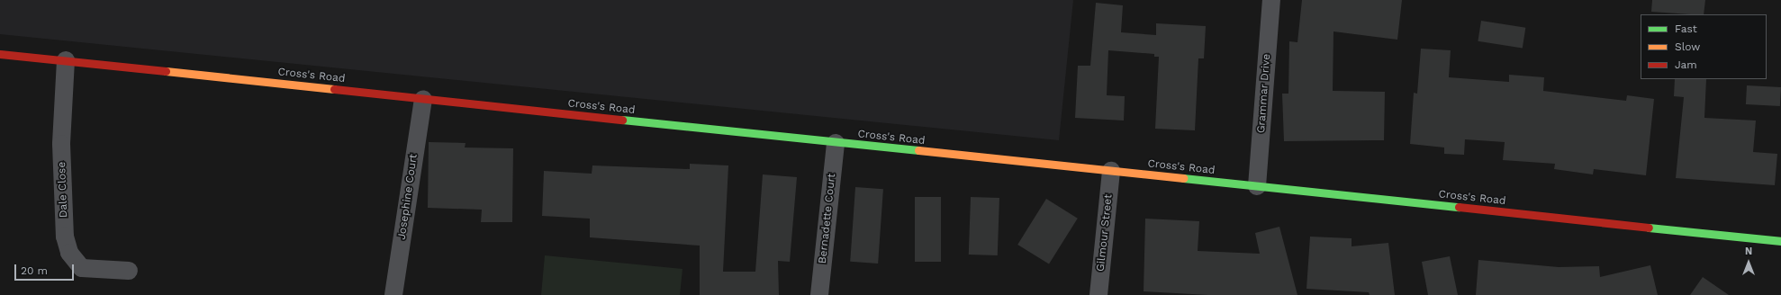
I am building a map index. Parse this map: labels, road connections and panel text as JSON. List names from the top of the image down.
{
  "streets": {
    "street": [
      "Cross's Road",
      "Grammar Drive",
      "Dale Close",
      "Josephine Court",
      "Bernadette Court",
      "Gilmour Street"
    ]
  },
  "crossings": [
    ["Cross's Road", "Grammar Drive"],
    ["Cross's Road", "Dale Close"],
    ["Cross's Road", "Josephine Court"],
    ["Cross's Road", "Bernadette Court"],
    ["Cross's Road", "Gilmour Street"]
  ],
  "legend": ["Fast", "Slow", "Jam"],
  "scale_bar": "20 m",
  "north": "top"
}
